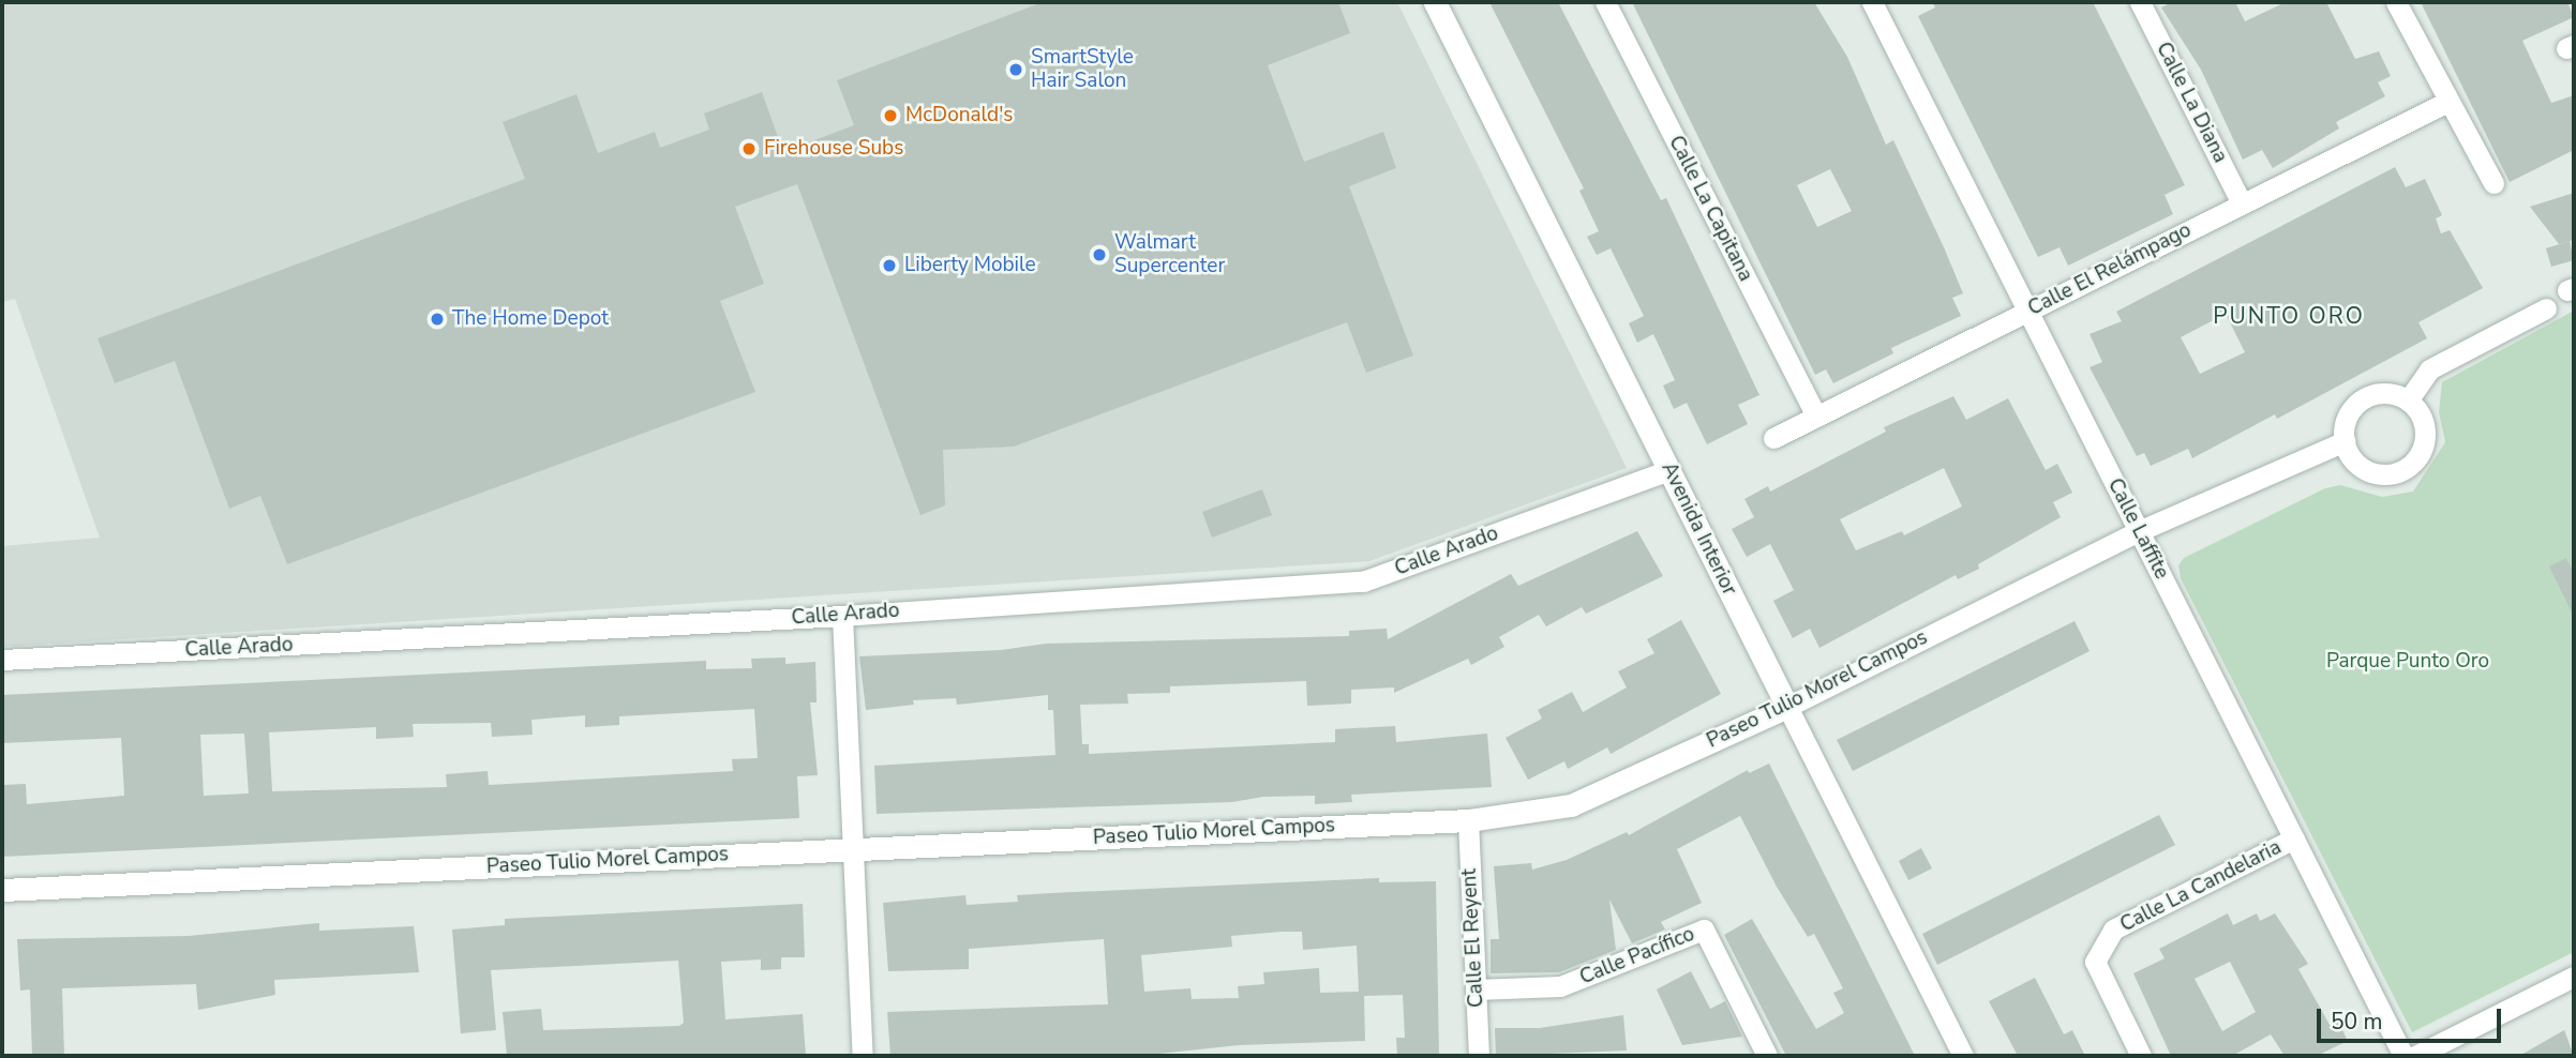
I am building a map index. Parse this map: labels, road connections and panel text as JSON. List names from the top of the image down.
{
  "streets": {
    "street": [
      "Calle La Diana",
      "Calle La Capitana",
      "Calle El Relámpago",
      "Avenida Interior",
      "Calle Laffite",
      "Calle Arado",
      "Paseo Tulio Morel Campos",
      "Calle La Candelaria",
      "Calle El Reyent",
      "Calle Pacífico"
    ]
  },
  "crossings": [
    ["Calle La Diana", "Calle El Relámpago"],
    ["Calle La Capitana", "Calle El Relámpago"],
    ["Calle El Relámpago", "Calle Laffite"],
    ["Avenida Interior", "Calle Arado"],
    ["Avenida Interior", "Paseo Tulio Morel Campos"],
    ["Calle Laffite", "Paseo Tulio Morel Campos"],
    ["Calle Laffite", "Calle La Candelaria"],
    ["Paseo Tulio Morel Campos", "Calle El Reyent"],
    ["Calle El Reyent", "Calle Pacífico"]
  ],
  "districts": ["PUNTO ORO"],
  "parks": ["Parque Punto Oro"],
  "places": [
    "SmartStyle Hair Salon",
    "McDonald's",
    "Firehouse Subs",
    "Walmart Supercenter",
    "Liberty Mobile",
    "The Home Depot"
  ],
  "scale_bar": "50 m"
}
